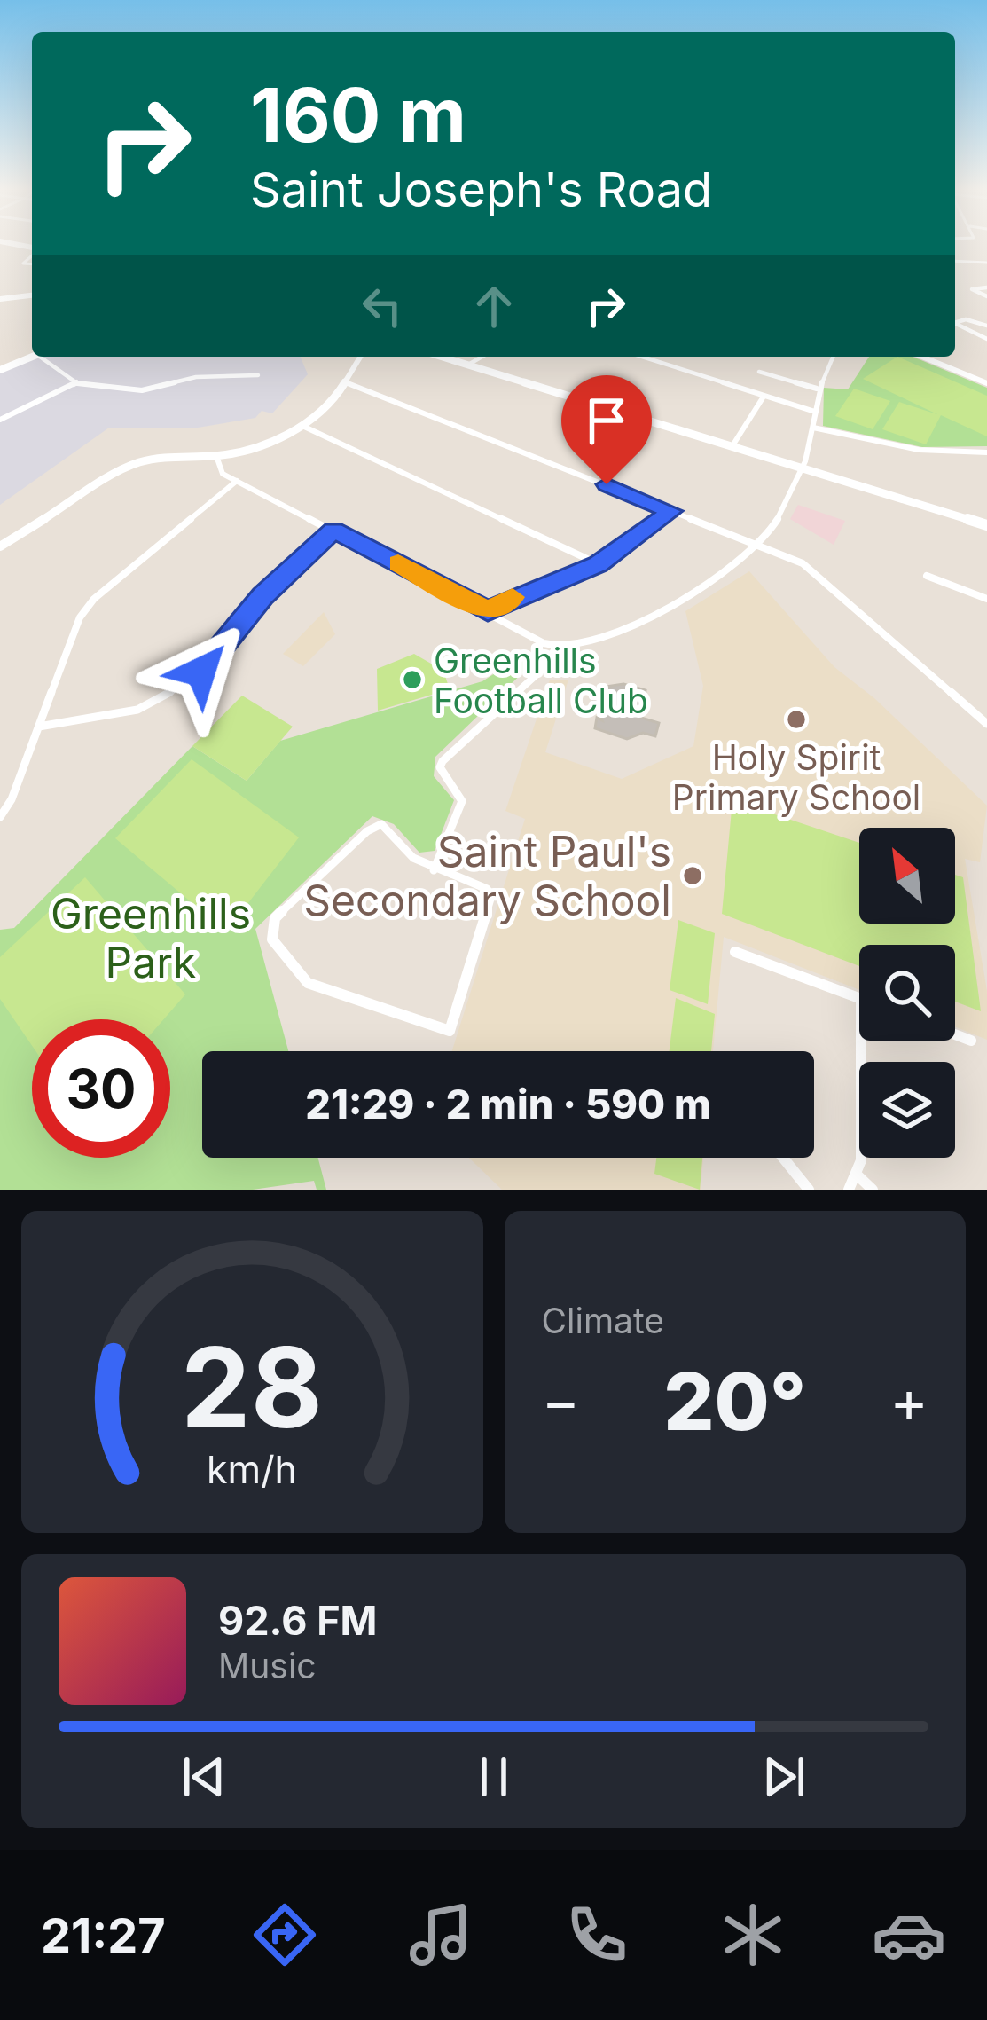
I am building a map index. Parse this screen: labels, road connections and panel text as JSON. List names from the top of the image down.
{
  "parks": ["Greenhills Park"],
  "places": ["Greenhills Football Club", "Holy Spirit Primary School", "Saint Paul's Secondary School"],
  "north": "top left",
  "page": {
    "turn": ["160 m", "Saint Joseph's Road"],
    "limit": "30",
    "trip": "21:29 · 2 min · 590 m",
    "tile": "Climate",
    "heat": ["−", "20°", "+"],
    "song": ["92.6 FM", "Music"],
    "tabs": "21:27",
    "gauge": ["28", "km/h"]
  }
}
